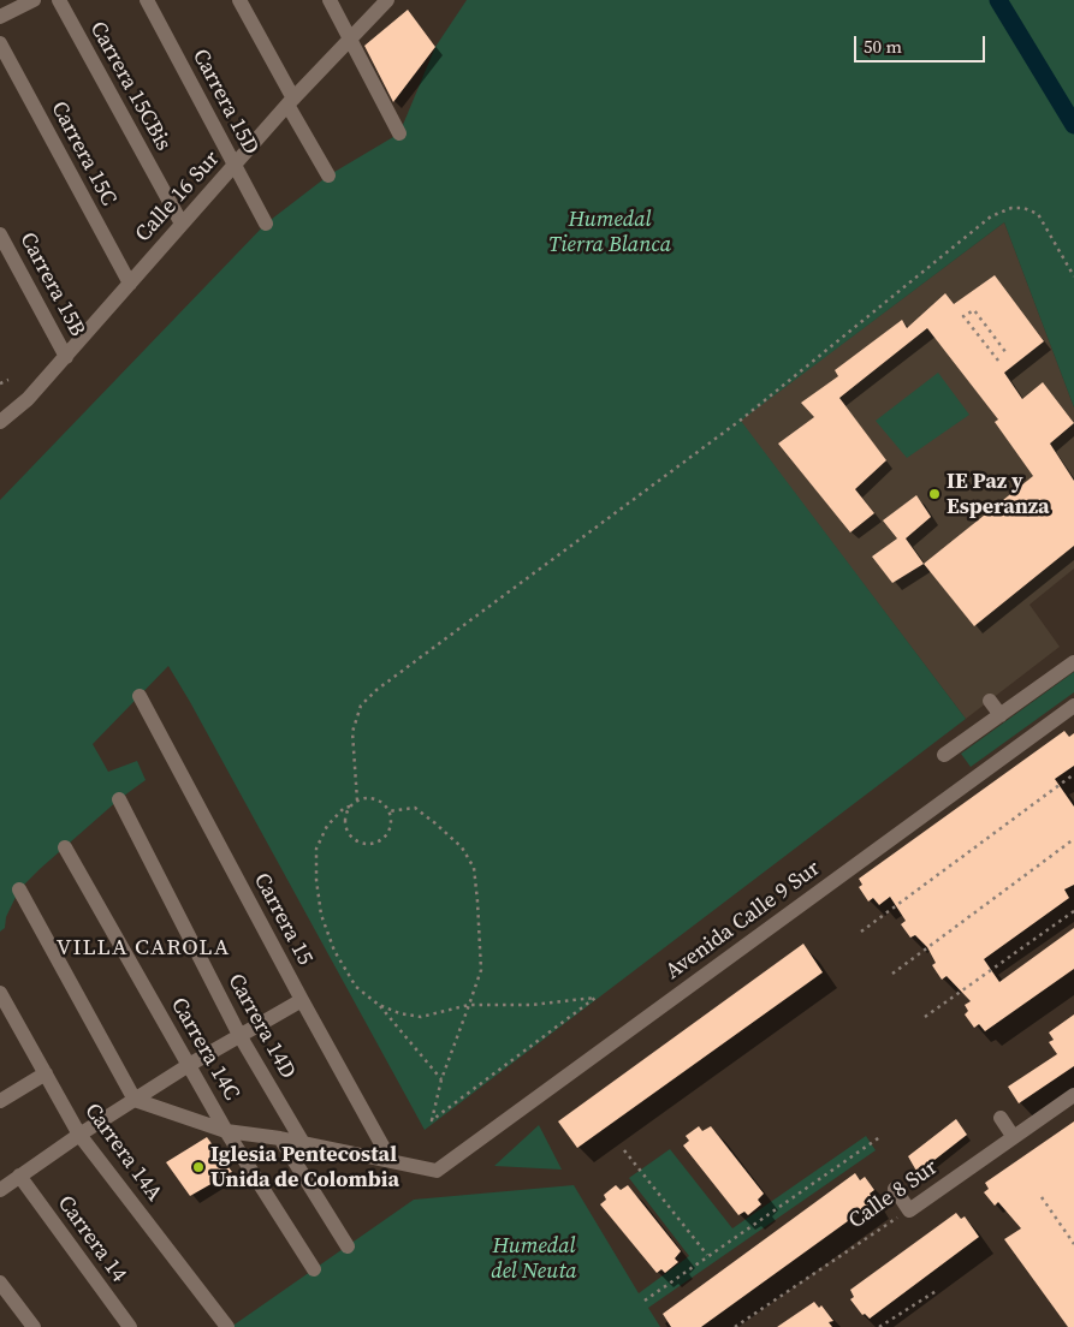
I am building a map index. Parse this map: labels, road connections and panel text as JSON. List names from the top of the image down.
{
  "streets": {
    "street": [
      "Carrera 15CBis",
      "Carrera 15D",
      "Carrera 15C",
      "Calle 16 Sur",
      "Carrera 15B",
      "Carrera 15",
      "Avenida Calle 9 Sur",
      "Carrera 14D",
      "Carrera 14C",
      "Carrera 14A",
      "Calle 8 Sur",
      "Carrera 14"
    ]
  },
  "crossings": [
    ["Carrera 15CBis", "Calle 16 Sur"],
    ["Carrera 15D", "Calle 16 Sur"],
    ["Carrera 15C", "Calle 16 Sur"],
    ["Calle 16 Sur", "Carrera 15B"],
    ["Carrera 15", "Avenida Calle 9 Sur"]
  ],
  "districts": ["VILLA CAROLA"],
  "parks": ["Humedal Tierra Blanca", "Humedal del Neuta"],
  "places": ["IE Paz y Esperanza", "Iglesia Pentecostal Unida de Colombia"],
  "scale_bar": "50 m"
}
